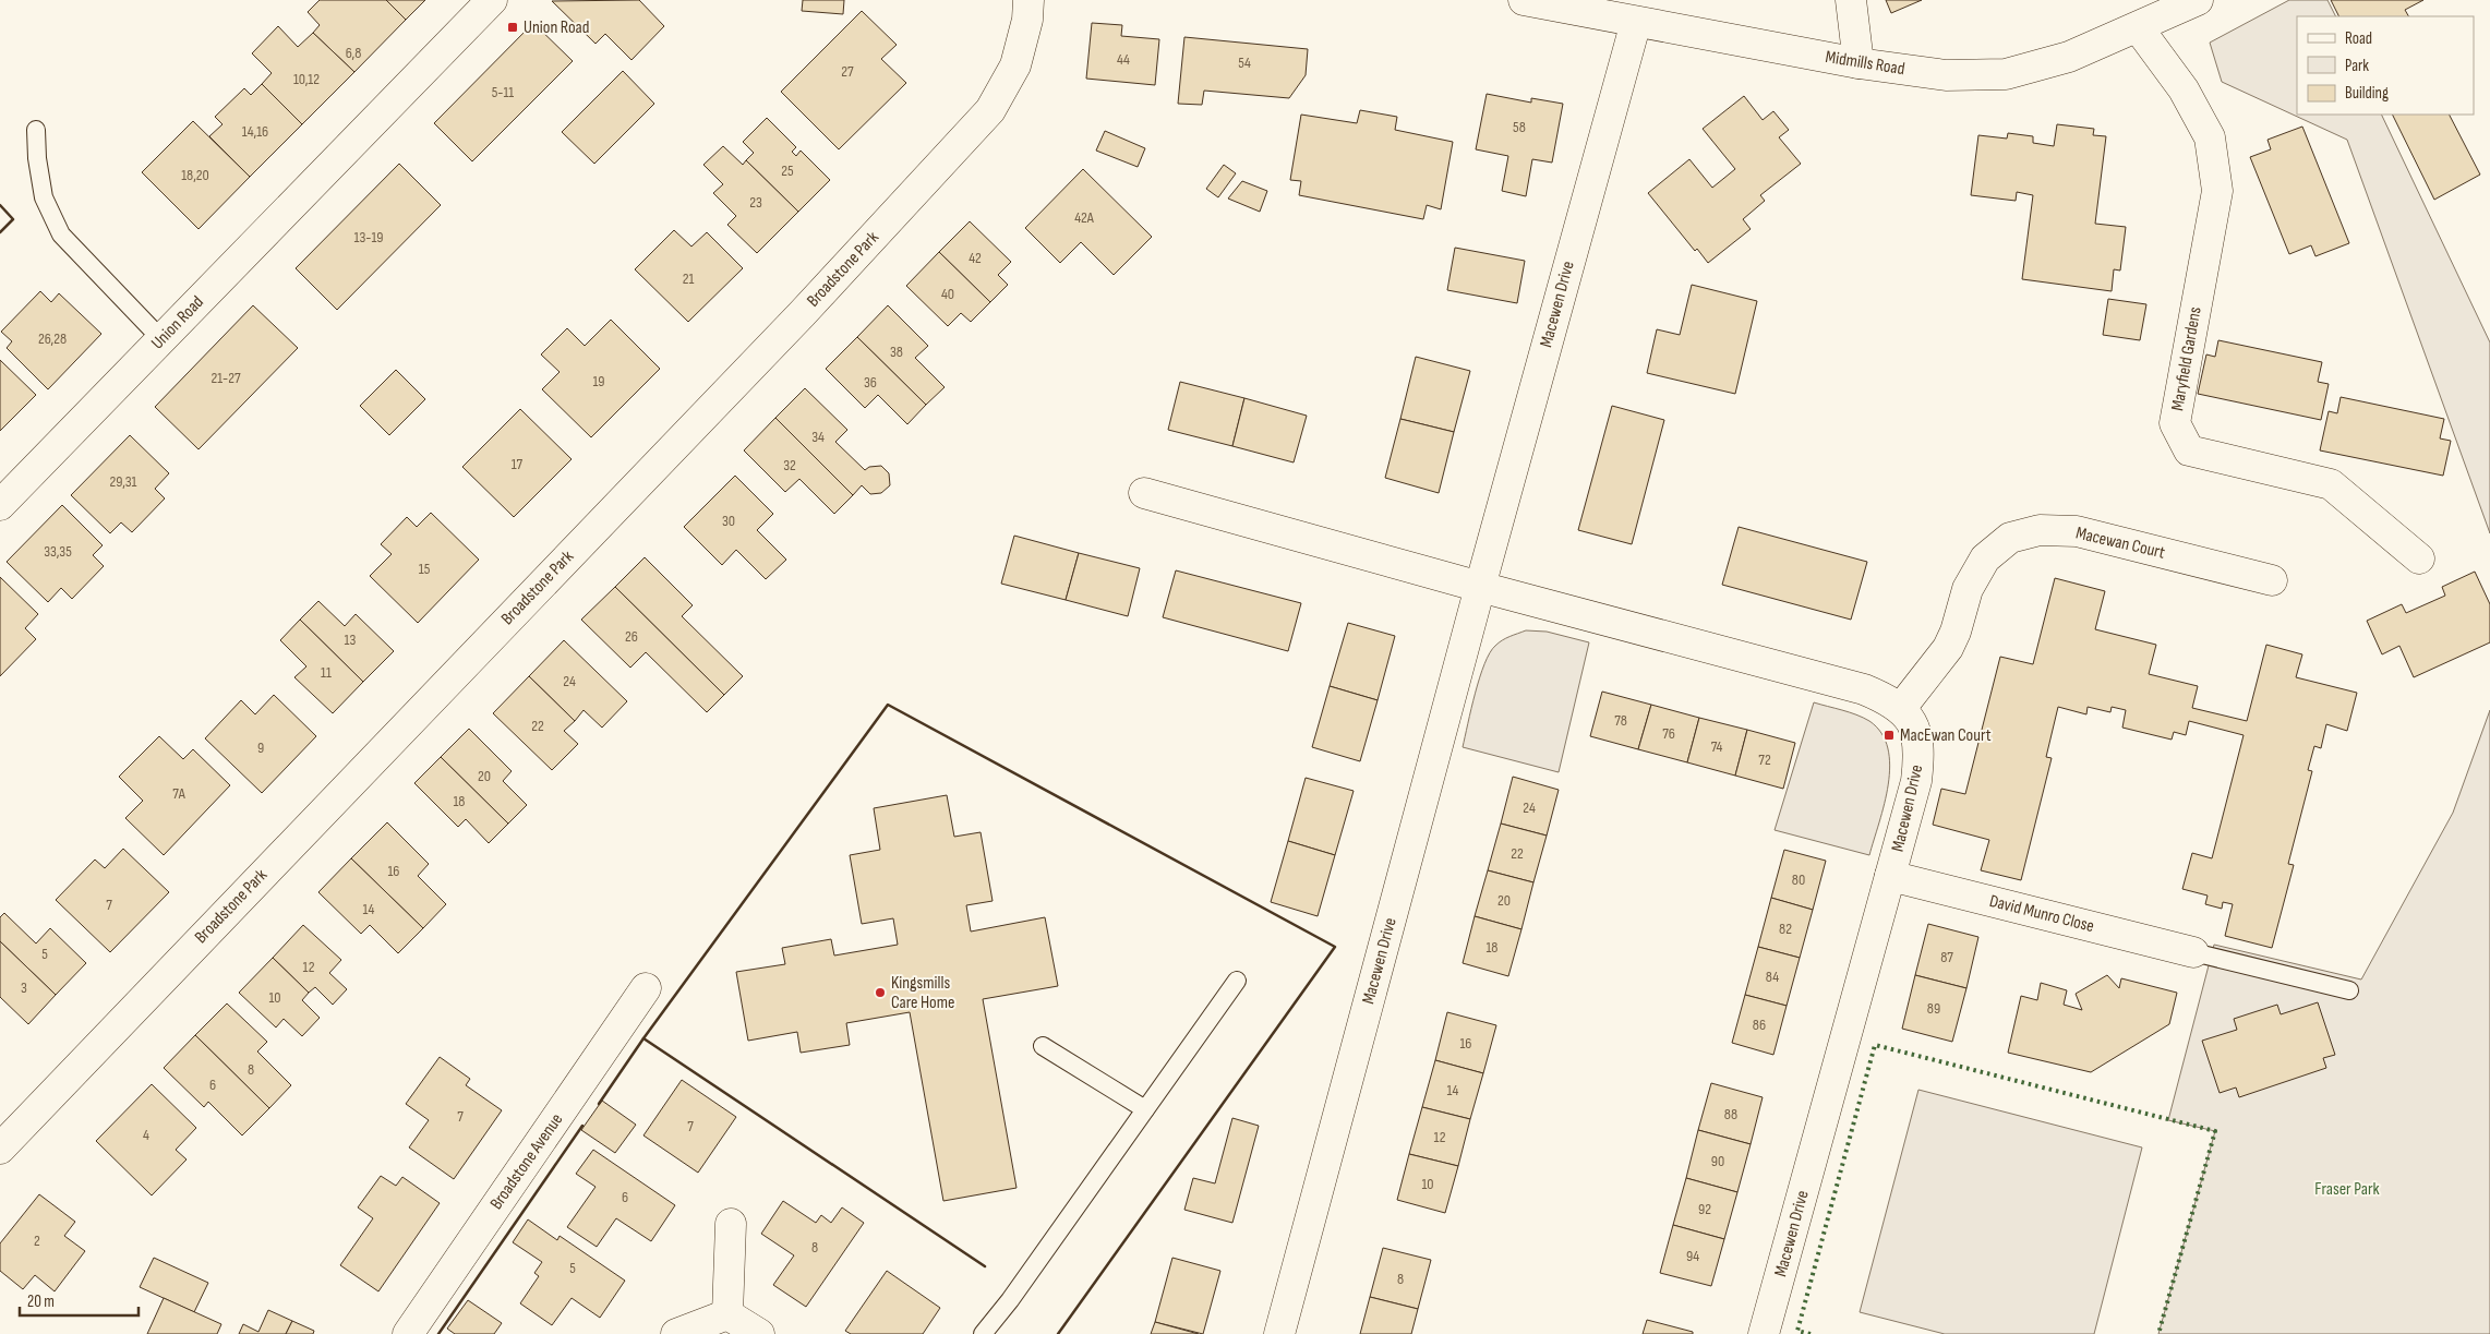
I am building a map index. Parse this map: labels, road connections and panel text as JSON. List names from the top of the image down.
{
  "streets": {
    "street": [
      "Midmills Road",
      "Broadstone Park",
      "Macewen Drive",
      "Union Road",
      "Maryfield Gardens",
      "Macewan Court",
      "David Munro Close",
      "Broadstone Avenue"
    ]
  },
  "crossings": [
    ["Midmills Road", "Macewen Drive"],
    ["Midmills Road", "Maryfield Gardens"],
    ["Macewen Drive", "Macewan Court"],
    ["Macewen Drive", "David Munro Close"]
  ],
  "parks": ["Fraser Park"],
  "places": {
    "transit": ["Union Road", "MacEwan Court"],
    "other": ["Kingsmills Care Home"]
  },
  "house_numbers": [
    "6,8",
    "44",
    "54",
    "27",
    "10,12",
    "5-11",
    "58",
    "14,16",
    "25",
    "18,20",
    "23",
    "42A",
    "13-19",
    "42",
    "21",
    "40",
    "26,28",
    "38",
    "21-27",
    "19",
    "36",
    "34",
    "17",
    "32",
    "29,31",
    "30",
    "33,35",
    "15",
    "26",
    "13",
    "11",
    "24",
    "78",
    "22",
    "76",
    "74",
    "9",
    "72",
    "20",
    "7A",
    "18",
    "24",
    "22",
    "16",
    "80",
    "20",
    "7",
    "14",
    "82",
    "18",
    "5",
    "87",
    "12",
    "84",
    "3",
    "10",
    "89",
    "86",
    "16",
    "8",
    "6",
    "14",
    "88",
    "7",
    "7",
    "4",
    "12",
    "90",
    "10",
    "6",
    "92",
    "2",
    "8",
    "94",
    "5",
    "8"
  ],
  "legend": ["Road", "Park", "Building"],
  "scale_bar": "20 m"
}
